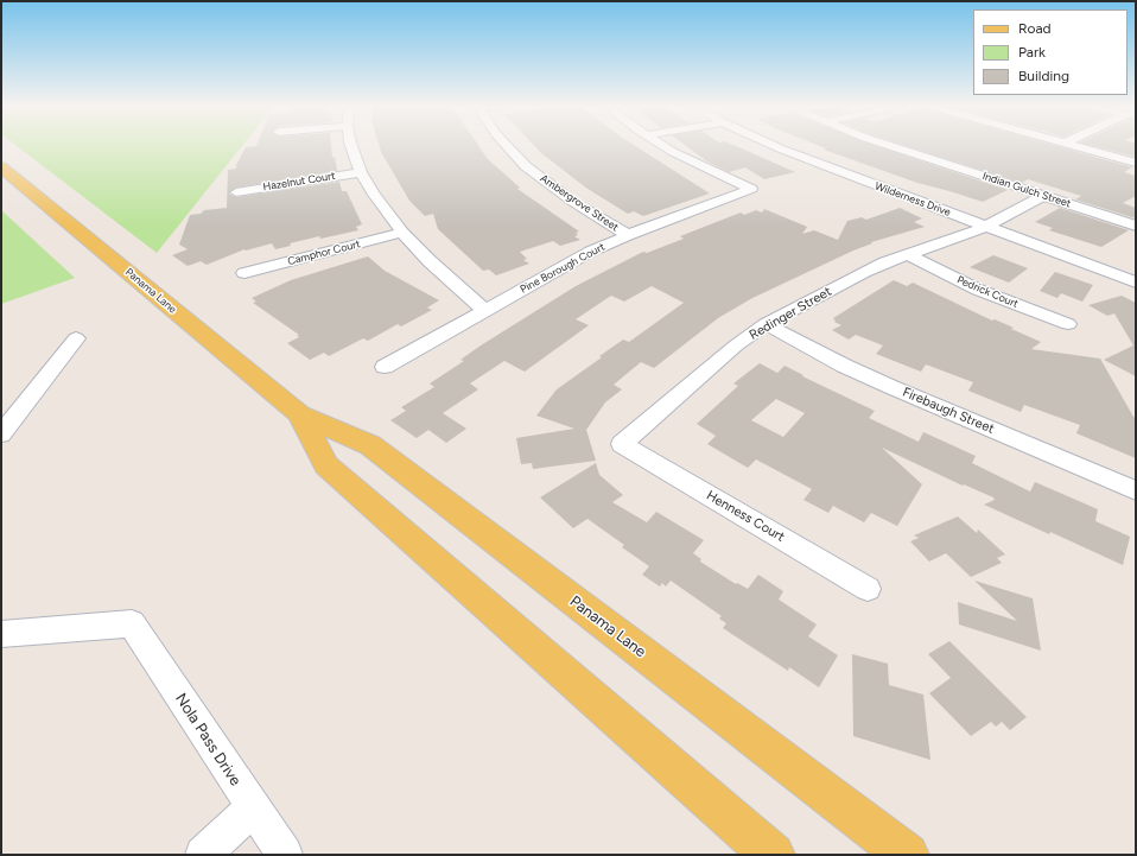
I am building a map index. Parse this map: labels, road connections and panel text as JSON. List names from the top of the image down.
{
  "streets": {
    "main road": ["Panama Lane"],
    "street": [
      "Hazelnut Court",
      "Indian Gulch Street",
      "Wilderness Drive",
      "Ambergrove Street",
      "Camphor Court",
      "Pine Borough Court",
      "Pedrick Court",
      "Redinger Street",
      "Firebaugh Street",
      "Henness Court",
      "Nola Pass Drive"
    ]
  },
  "crossings": [
    ["Indian Gulch Street", "Redinger Street"],
    ["Wilderness Drive", "Redinger Street"],
    ["Ambergrove Street", "Pine Borough Court"],
    ["Pedrick Court", "Redinger Street"],
    ["Redinger Street", "Firebaugh Street"],
    ["Redinger Street", "Henness Court"]
  ],
  "legend": ["Road", "Park", "Building"]
}
